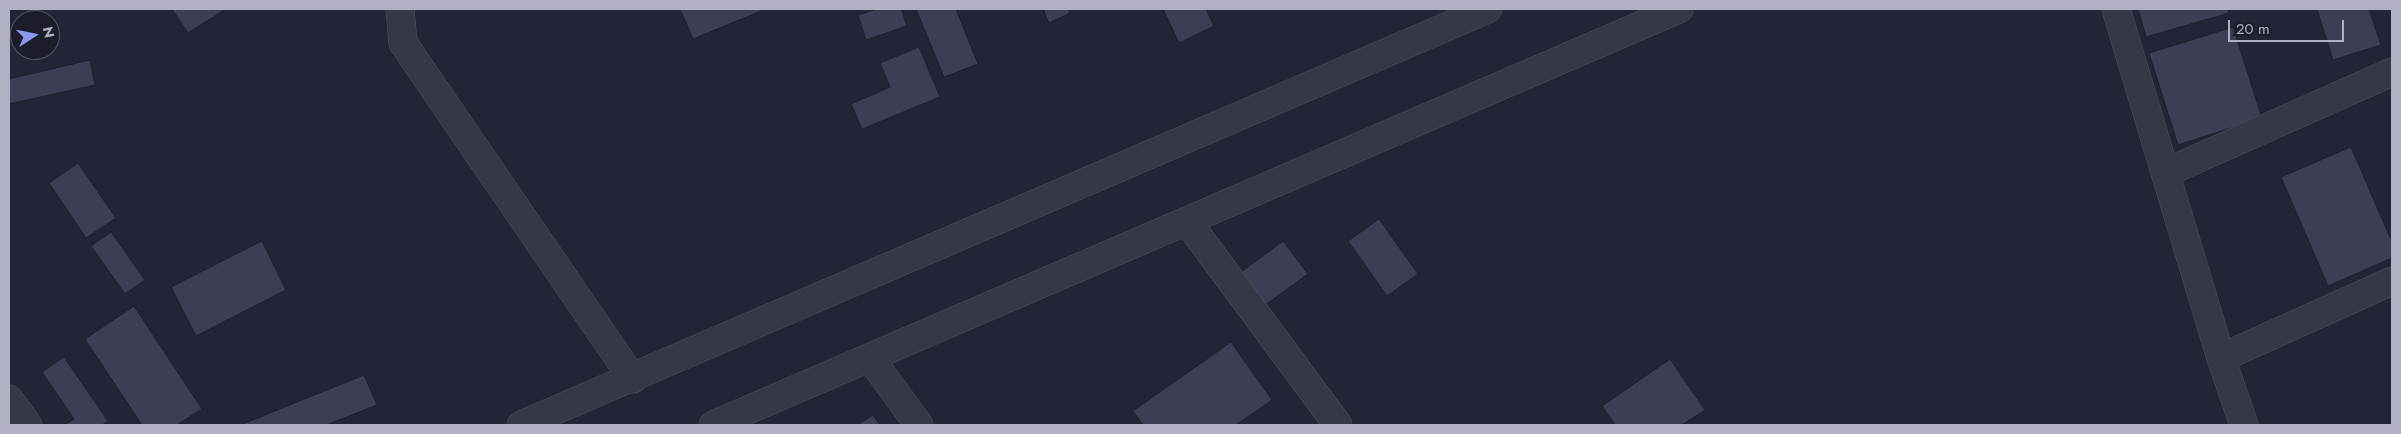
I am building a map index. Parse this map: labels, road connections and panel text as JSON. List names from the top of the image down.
{
  "scale_bar": "20 m",
  "north": "right"
}
